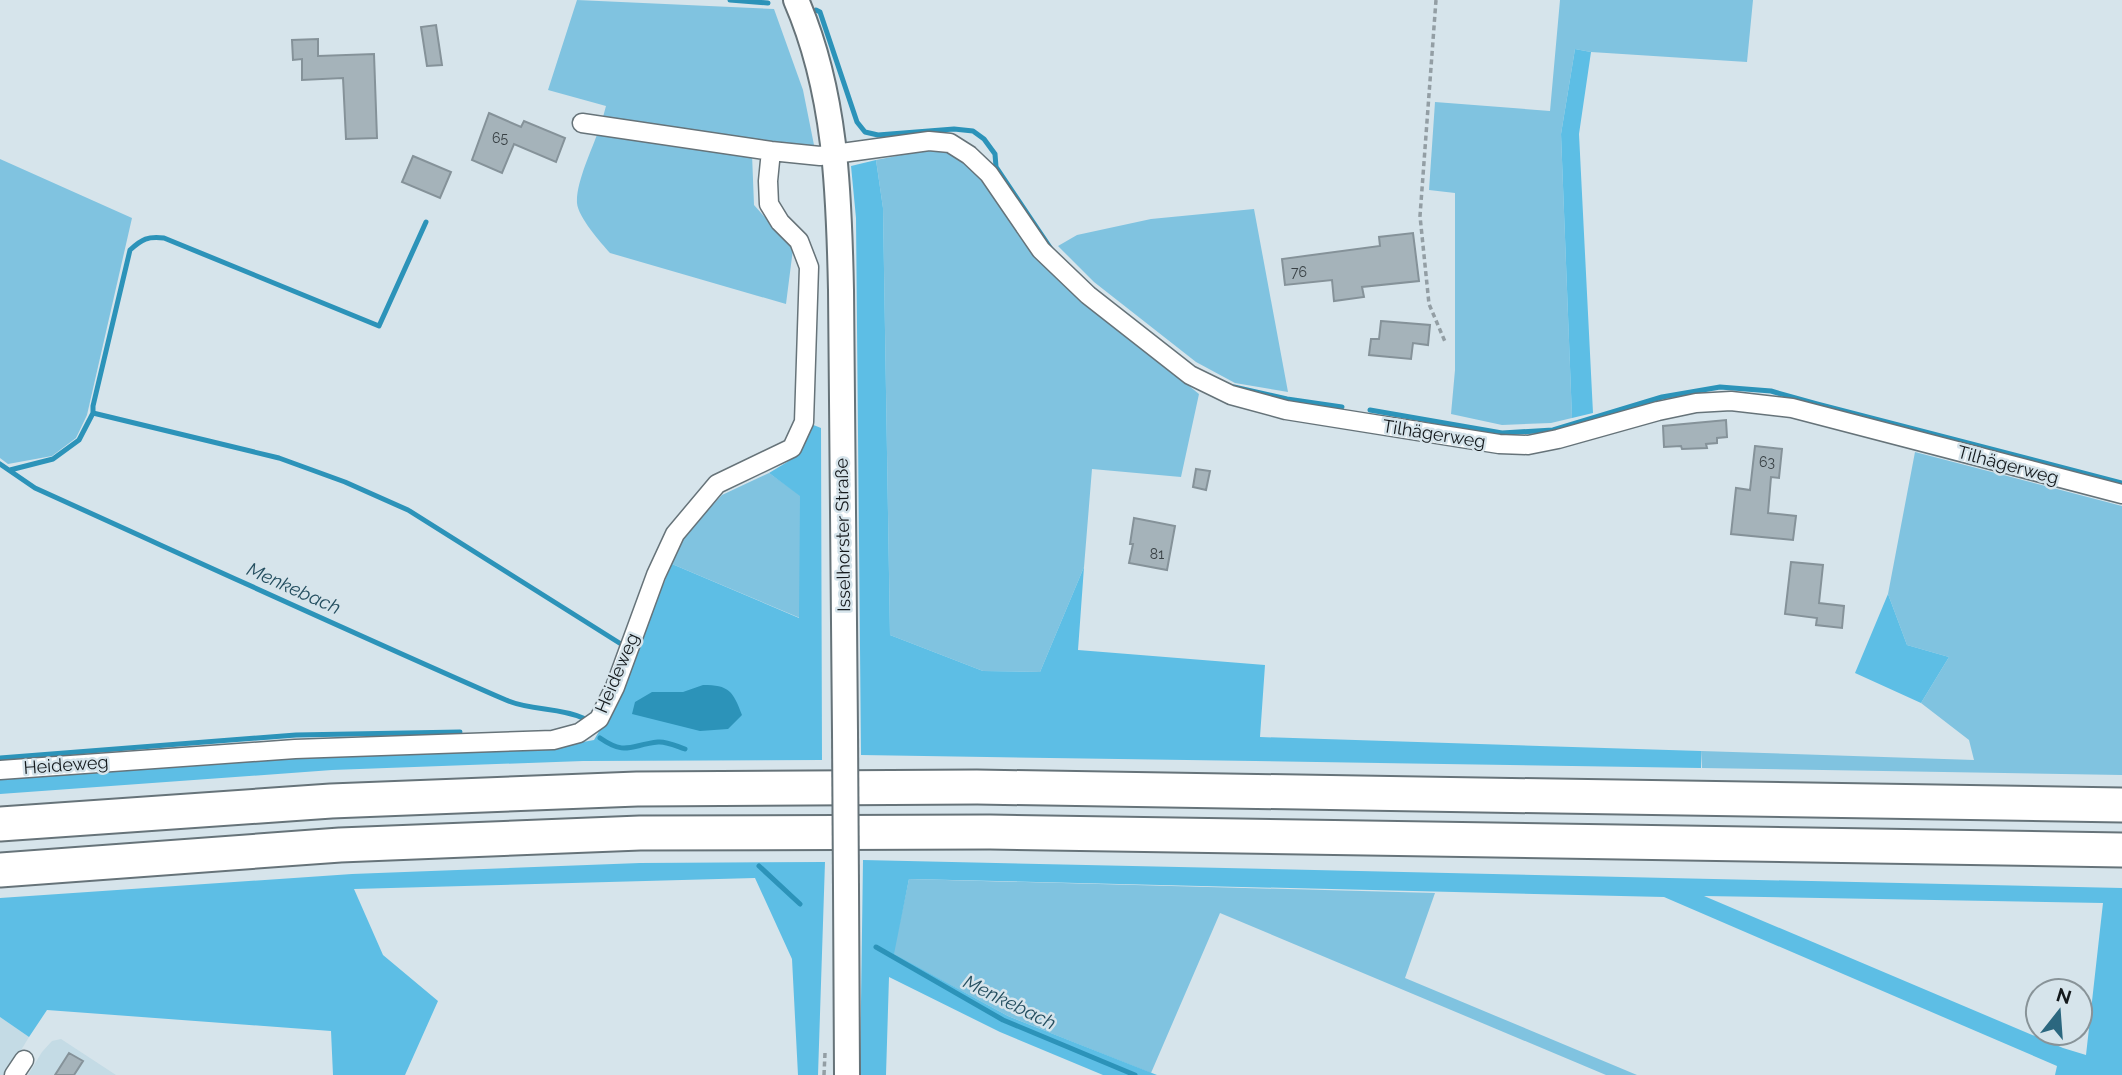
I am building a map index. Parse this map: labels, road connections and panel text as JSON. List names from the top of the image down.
{
  "streets": {
    "street": ["Tilhägerweg", "Isselhorster Straße", "Heideweg"]
  },
  "crossings": [
    ["Tilhägerweg", "Isselhorster Straße"]
  ],
  "water": ["Menkebach"],
  "house_numbers": [
    "65",
    "76",
    "63",
    "81"
  ],
  "north": "top"
}
